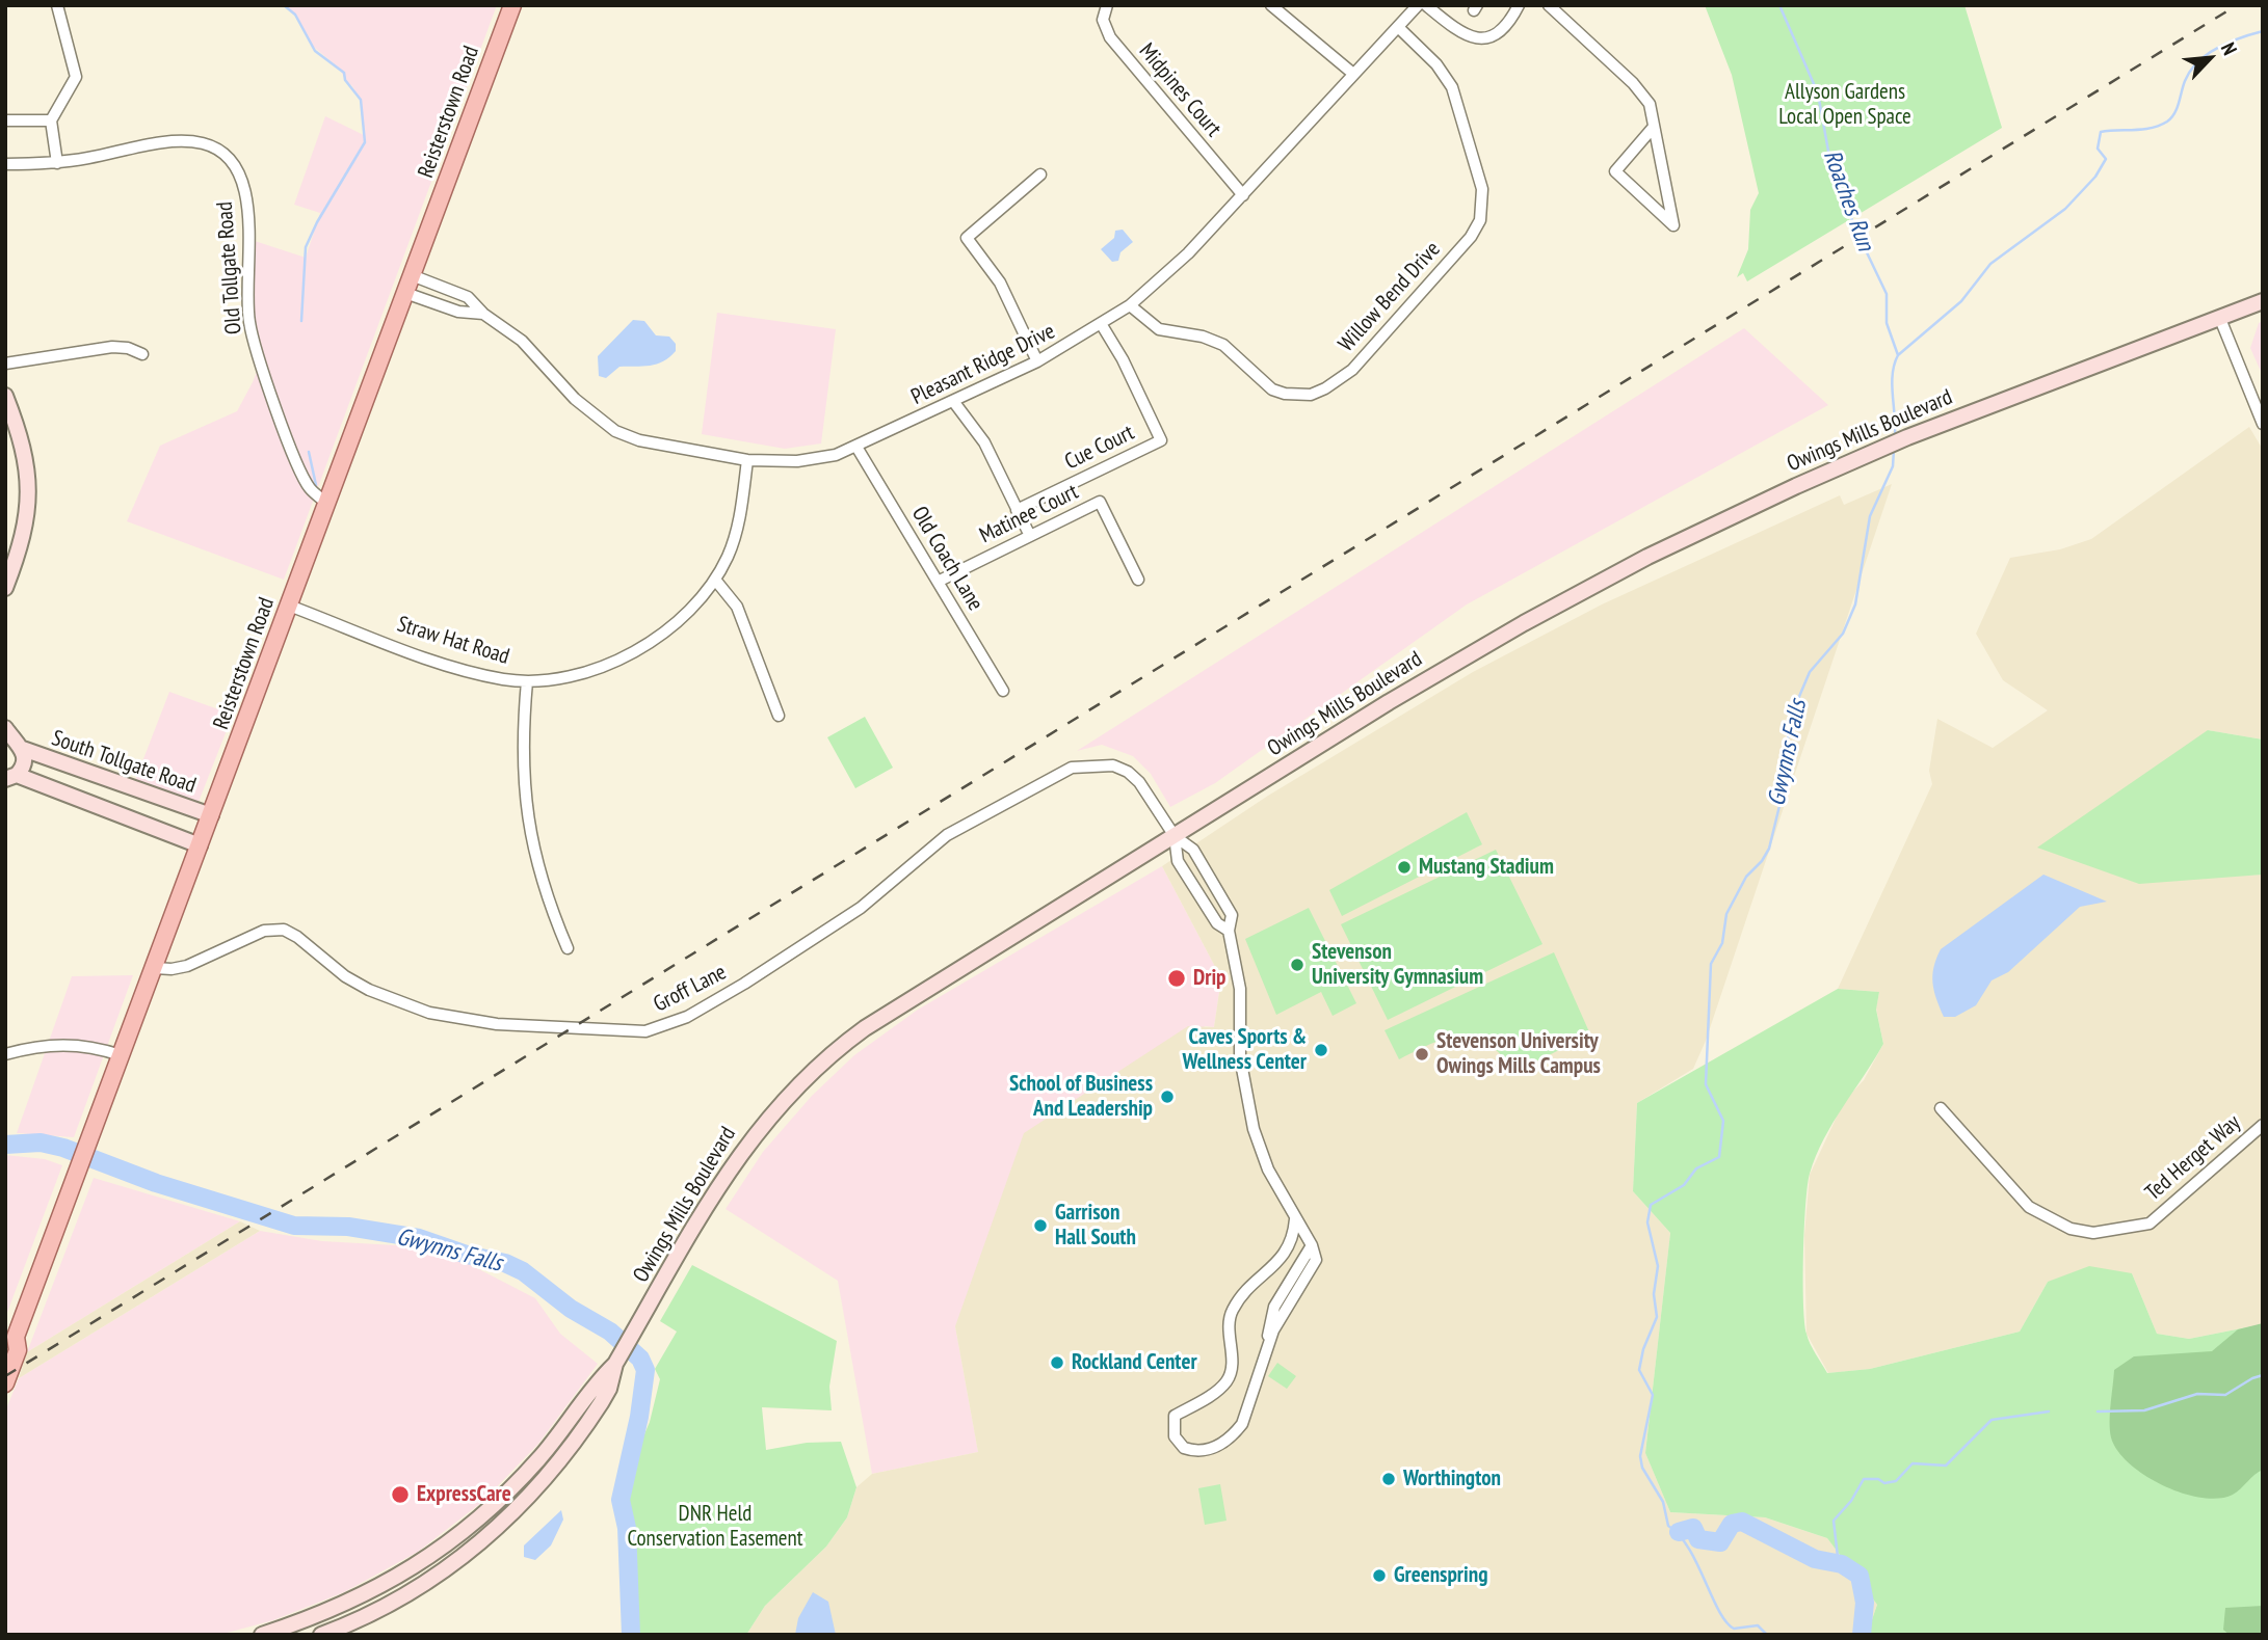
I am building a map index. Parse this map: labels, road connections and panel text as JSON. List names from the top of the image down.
{
  "streets": {
    "main road": ["Reisterstown Road", "Owings Mills Boulevard", "South Tollgate Road"],
    "street": [
      "Midpines Court",
      "Old Tollgate Road",
      "Willow Bend Drive",
      "Pleasant Ridge Drive",
      "Cue Court",
      "Matinee Court",
      "Old Coach Lane",
      "Straw Hat Road",
      "Groff Lane",
      "Ted Herget Way"
    ]
  },
  "crossings": [
    ["Midpines Court", "Pleasant Ridge Drive"],
    ["Reisterstown Road", "Old Tollgate Road"],
    ["Reisterstown Road", "Pleasant Ridge Drive"],
    ["Reisterstown Road", "Straw Hat Road"],
    ["Reisterstown Road", "South Tollgate Road"],
    ["Reisterstown Road", "Groff Lane"],
    ["Willow Bend Drive", "Pleasant Ridge Drive"],
    ["Pleasant Ridge Drive", "Cue Court"],
    ["Pleasant Ridge Drive", "Old Coach Lane"],
    ["Pleasant Ridge Drive", "Straw Hat Road"],
    ["Owings Mills Boulevard", "Groff Lane"],
    ["Matinee Court", "Old Coach Lane"]
  ],
  "water": ["Roaches Run", "Gwynns Falls"],
  "parks": ["Allyson Gardens Local Open Space", "DNR Held Conservation Easement"],
  "places": [
    "Mustang Stadium",
    "Stevenson University Gymnasium",
    "Drip",
    "Caves Sports & Wellness Center",
    "Stevenson University Owings Mills Campus",
    "School of Business And Leadership",
    "Garrison Hall South",
    "Rockland Center",
    "Worthington",
    "ExpressCare",
    "Greenspring"
  ],
  "north": "top right"
}
